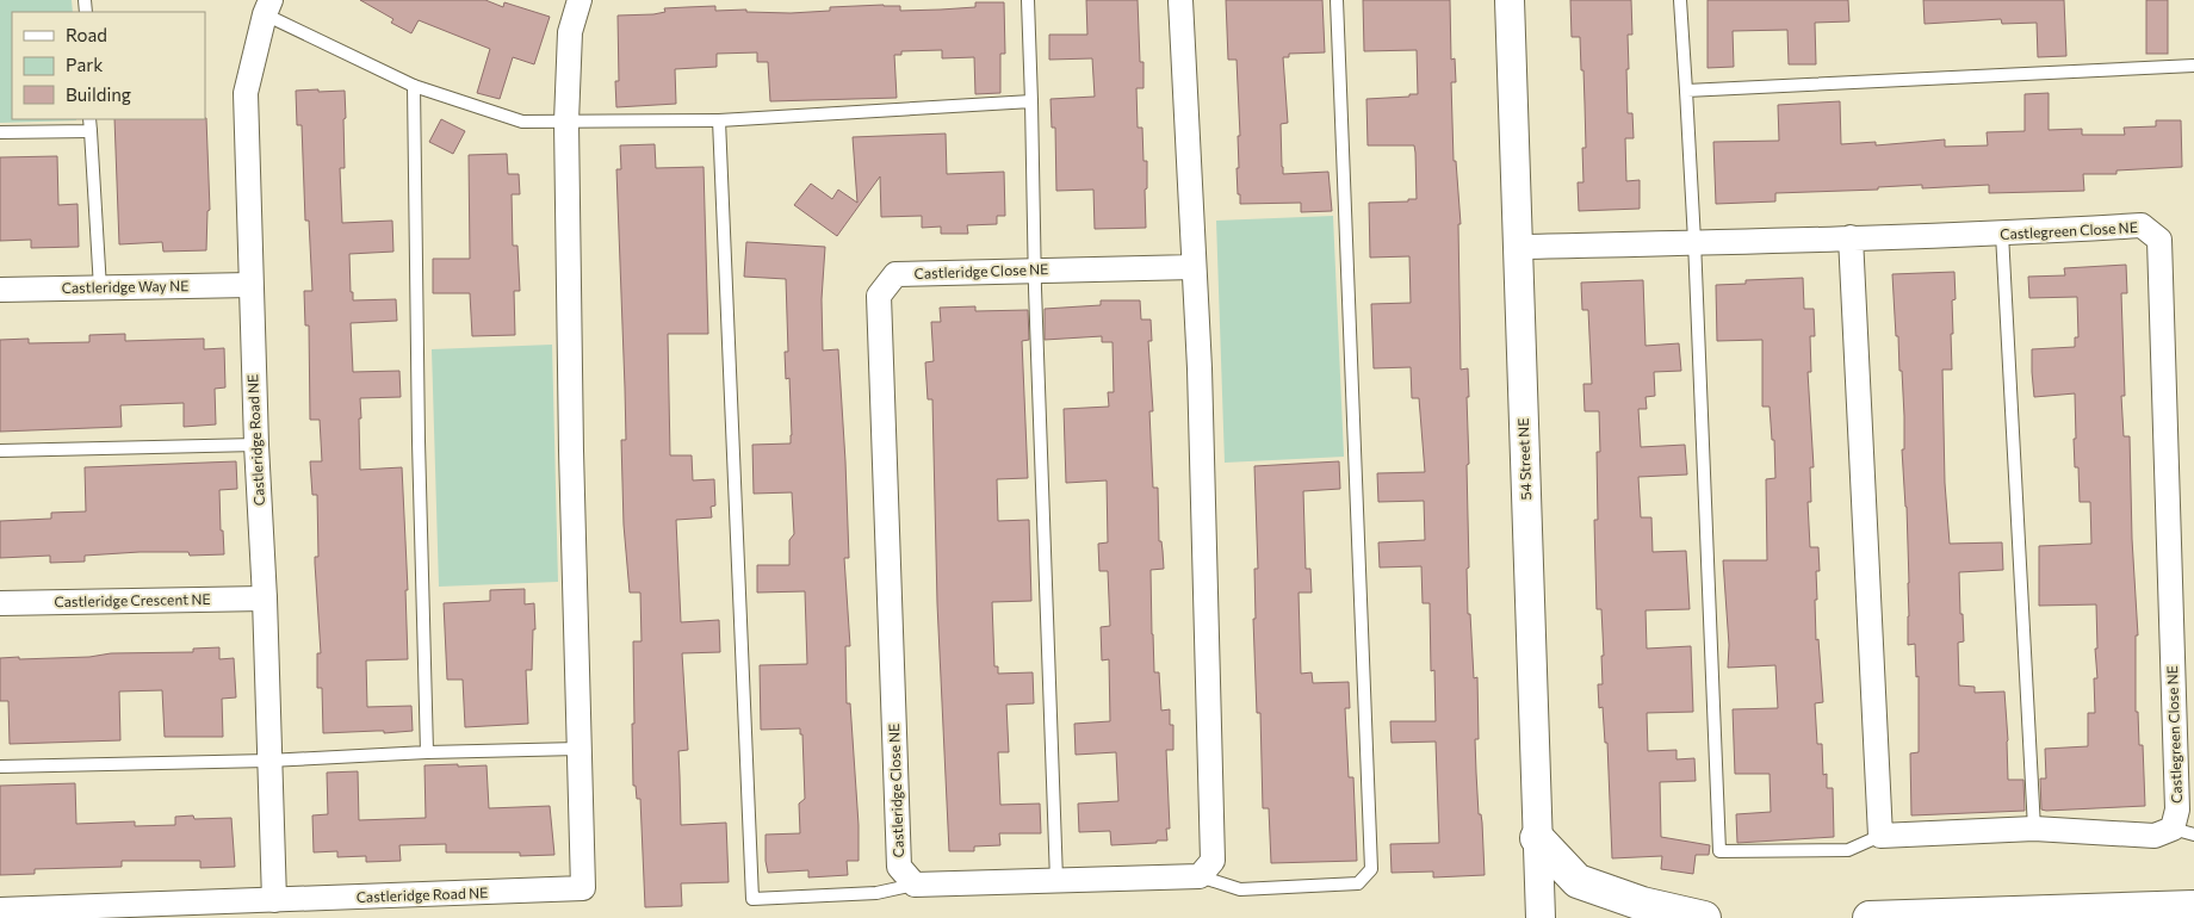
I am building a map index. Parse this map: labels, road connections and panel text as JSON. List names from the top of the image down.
{
  "streets": {
    "street": [
      "Castlegreen Close NE",
      "Castleridge Close NE",
      "Castleridge Way NE",
      "Castleridge Road NE",
      "54 Street NE",
      "Castleridge Crescent NE"
    ]
  },
  "crossings": [
    ["Castlegreen Close NE", "54 Street NE"],
    ["Castleridge Way NE", "Castleridge Road NE"],
    ["Castleridge Road NE", "Castleridge Crescent NE"]
  ],
  "legend": ["Road", "Park", "Building"]
}
